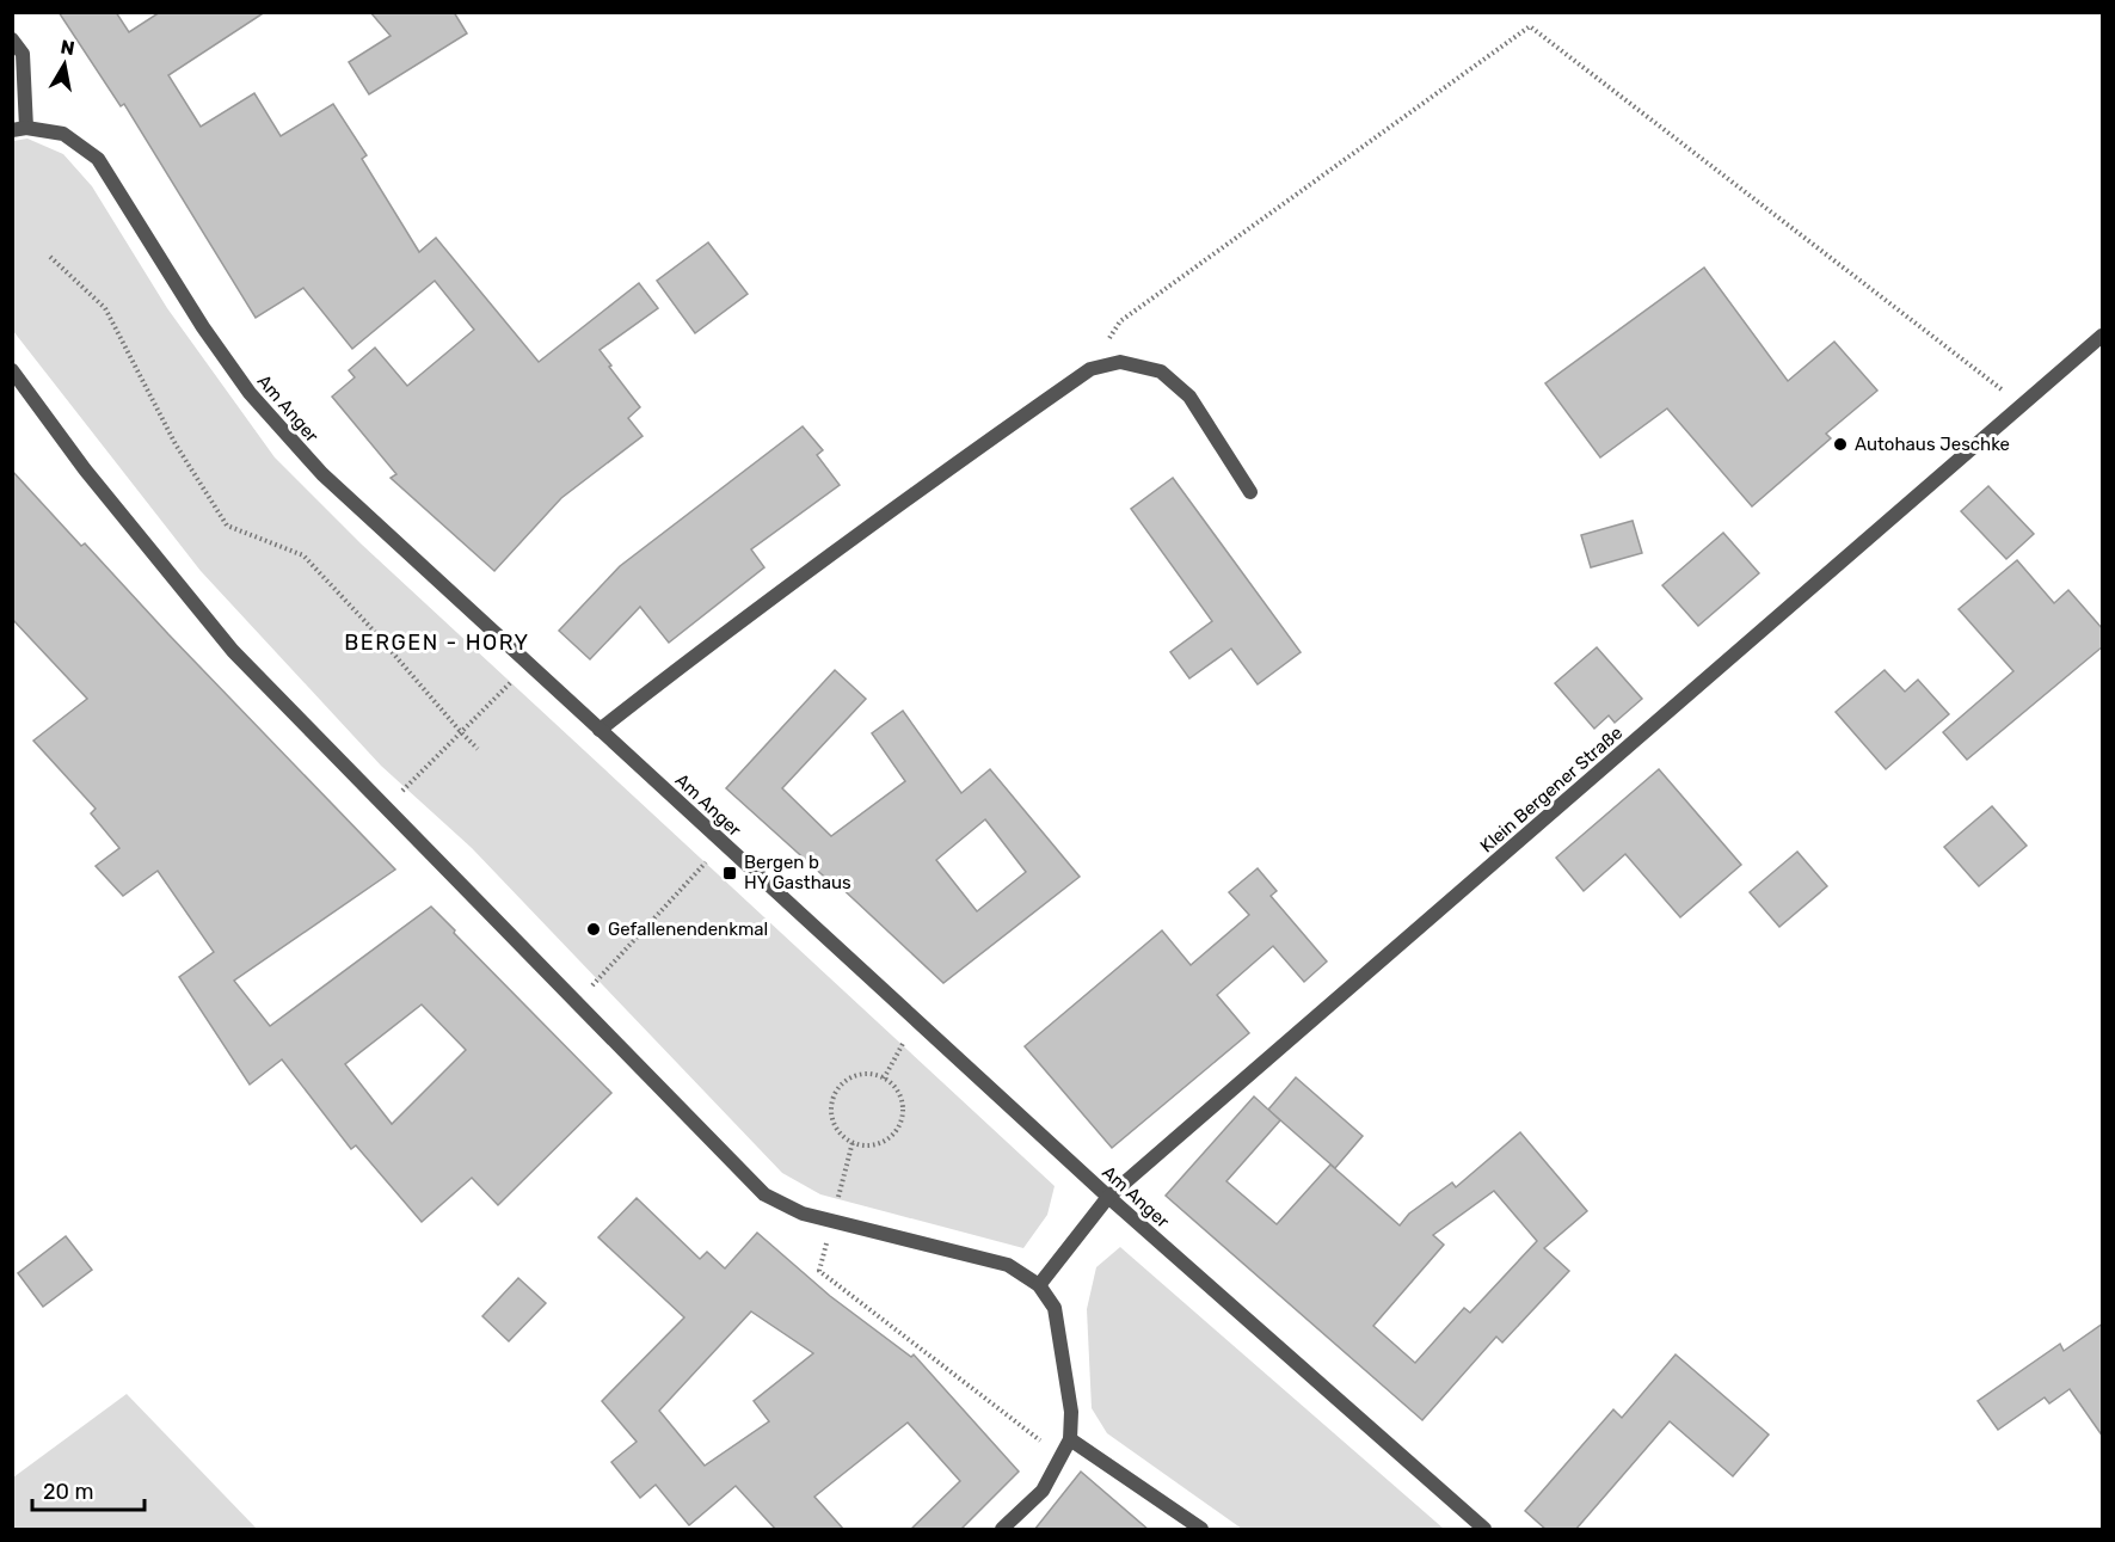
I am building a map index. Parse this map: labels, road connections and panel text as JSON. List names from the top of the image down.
{
  "streets": {
    "street": ["Am Anger", "Klein Bergener Straße"]
  },
  "crossings": [
    ["Am Anger", "Klein Bergener Straße"]
  ],
  "districts": ["BERGEN - HORY"],
  "places": {
    "other": ["Autohaus Jeschke", "Gefallenendenkmal"],
    "transit": ["Bergen b HY Gasthaus"]
  },
  "scale_bar": "20 m",
  "north": "top"
}
